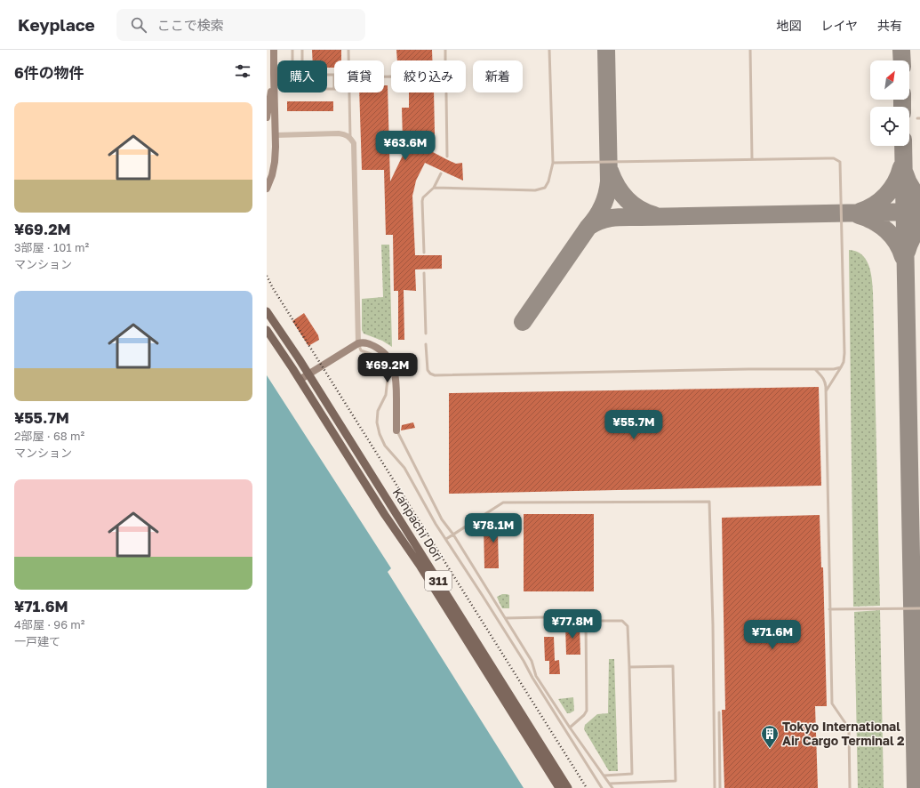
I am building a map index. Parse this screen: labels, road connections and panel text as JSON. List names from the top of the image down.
{
  "streets": {
    "main road": ["Kanpachi Dori", "311"]
  },
  "places": {
    "building": ["Tokyo International Air Cargo Terminal 2"]
  },
  "north": "top right",
  "page": {
    "header": "Keyplace",
    "search": "ここで検索",
    "nav": ["地図", "レイヤ", "共有"],
    "heading": "6件の物件",
    "chip": [
      "購入",
      "賃貸",
      "絞り込み",
      "新着"
    ],
    "list": [
      {
        "name": "¥69.2M",
        "note": "3部屋 · 101 m² · マンション"
      },
      {
        "name": "¥55.7M",
        "note": "2部屋 · 68 m² · マンション"
      },
      {
        "name": "¥71.6M",
        "note": "4部屋 · 96 m² · 一戸建て"
      }
    ],
    "price": [
      "¥63.6M",
      "¥69.2M",
      "¥55.7M",
      "¥78.1M",
      "¥77.8M",
      "¥71.6M"
    ]
  }
}
